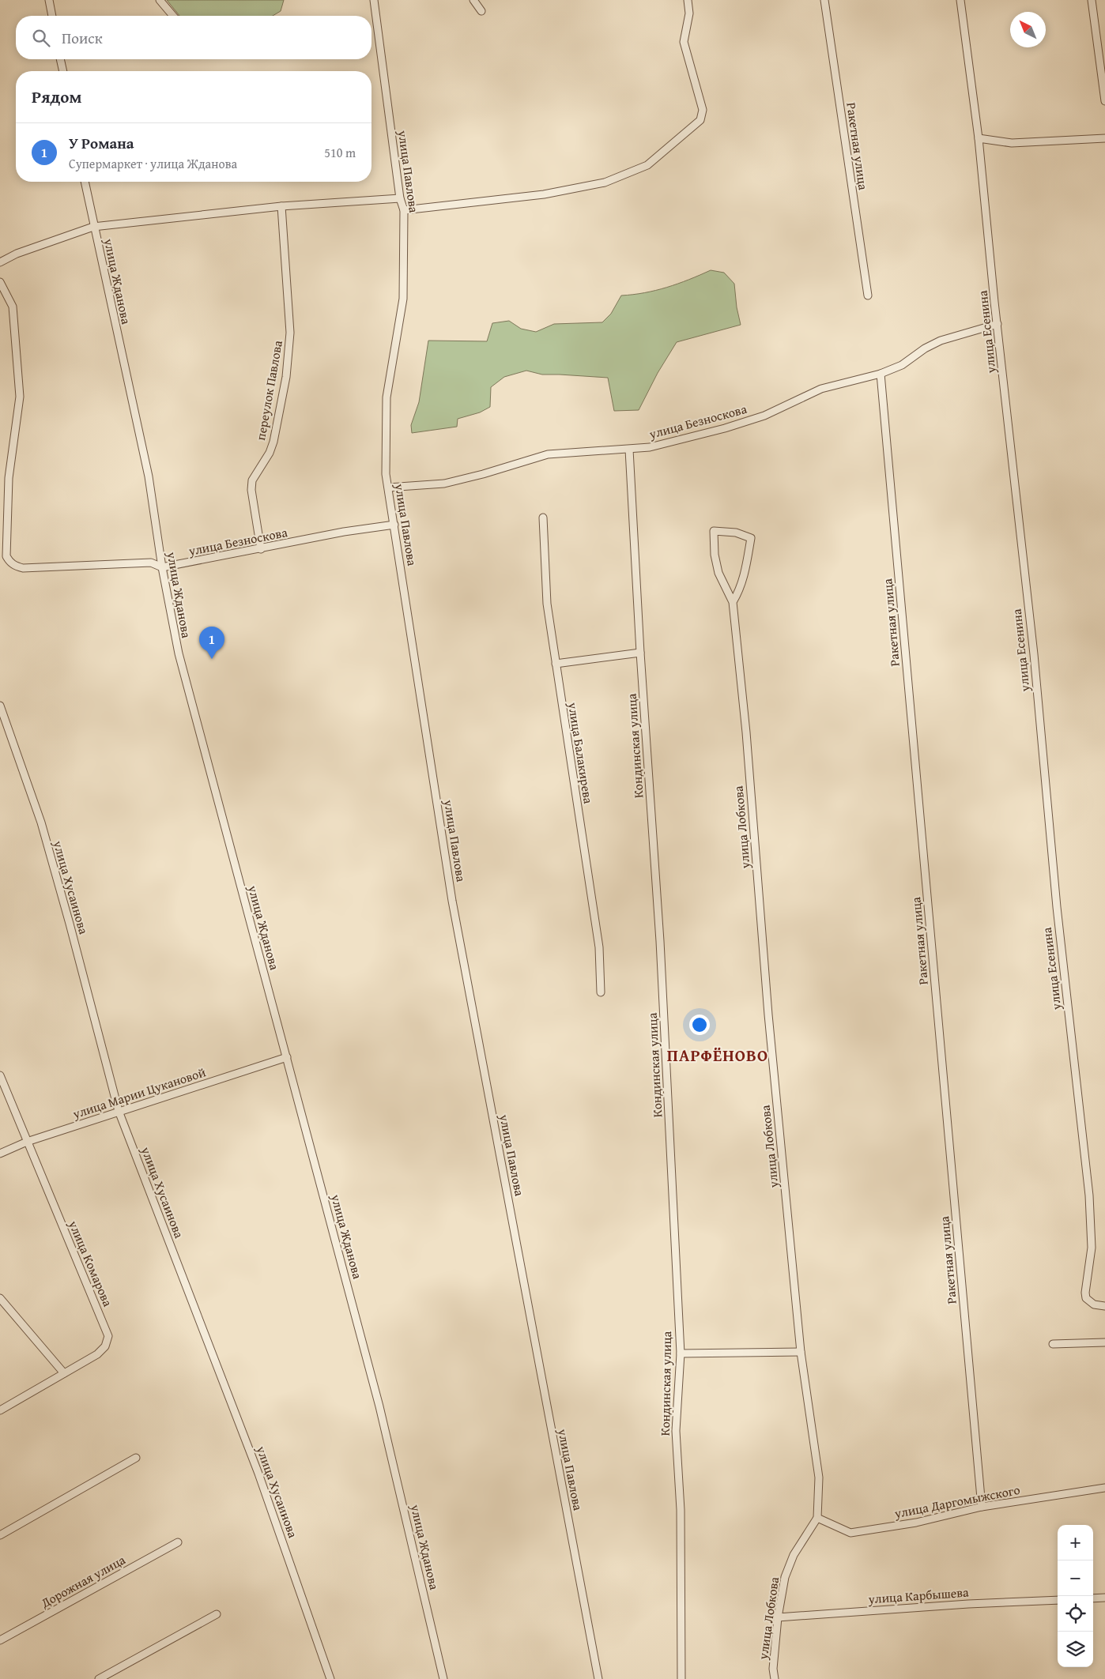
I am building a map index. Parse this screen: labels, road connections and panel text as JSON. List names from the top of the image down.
{
  "streets": {
    "street": [
      "Ракетная улица",
      "улица Павлова",
      "улица Жданова",
      "улица Есенина",
      "переулок Павлова",
      "улица Безноскова",
      "Кондинская улица",
      "улица Балакирева",
      "улица Лобкова",
      "улица Хусаинова",
      "улица Марии Цукановой",
      "улица Комарова",
      "улица Даргомыжского",
      "Дорожная улица",
      "улица Карбышева"
    ]
  },
  "crossings": [
    ["Ракетная улица", "улица Безноскова"],
    ["Ракетная улица", "улица Даргомыжского"],
    ["улица Павлова", "улица Безноскова"],
    ["улица Жданова", "улица Безноскова"],
    ["улица Жданова", "улица Марии Цукановой"],
    ["улица Есенина", "улица Безноскова"],
    ["переулок Павлова", "улица Безноскова"],
    ["улица Безноскова", "Кондинская улица"],
    ["улица Лобкова", "улица Даргомыжского"],
    ["улица Лобкова", "улица Карбышева"],
    ["улица Хусаинова", "улица Марии Цукановой"],
    ["улица Марии Цукановой", "улица Комарова"]
  ],
  "districts": ["ПАРФЁНОВО"],
  "north": "top left",
  "page": {
    "search": "Поиск",
    "heading": "Рядом",
    "list": [
      {
        "mark": "1",
        "name": "У Романа",
        "note": "Супермаркет · улица Жданова",
        "value": "510 m"
      }
    ],
    "pins": "1",
    "map_buttons": ["+", "−"]
  }
}
